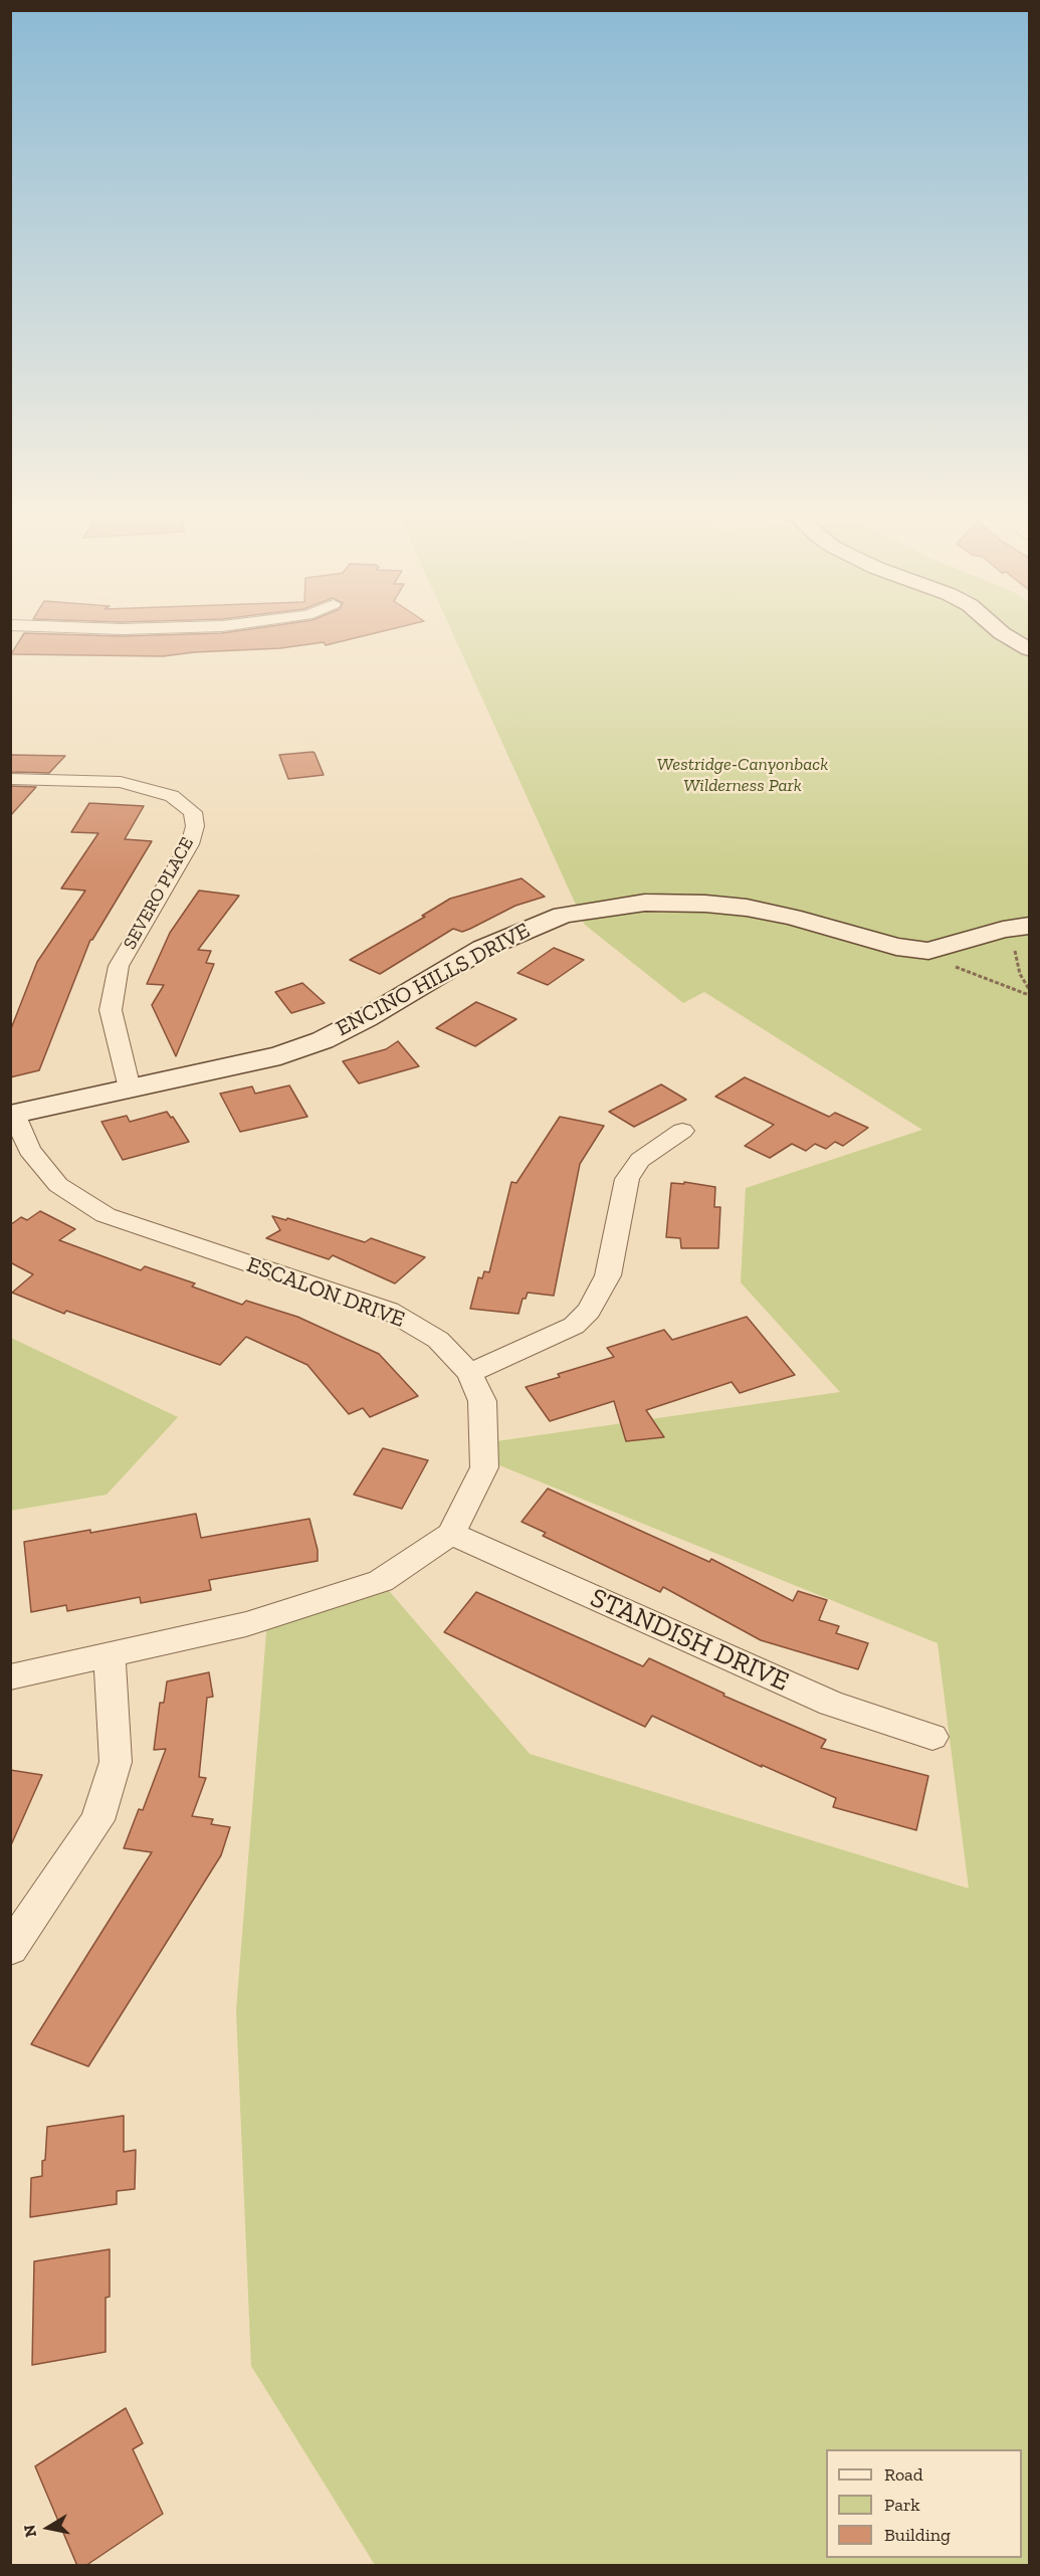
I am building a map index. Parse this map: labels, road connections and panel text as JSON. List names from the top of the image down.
{
  "streets": {
    "main road": ["ENCINO HILLS DRIVE"],
    "street": ["SEVERO PLACE", "ESCALON DRIVE", "STANDISH DRIVE"]
  },
  "crossings": [
    ["SEVERO PLACE", "ENCINO HILLS DRIVE"],
    ["ENCINO HILLS DRIVE", "ESCALON DRIVE"],
    ["ESCALON DRIVE", "STANDISH DRIVE"]
  ],
  "parks": ["Westridge-Canyonback Wilderness Park"],
  "legend": ["Road", "Park", "Building"],
  "north": "left"
}
